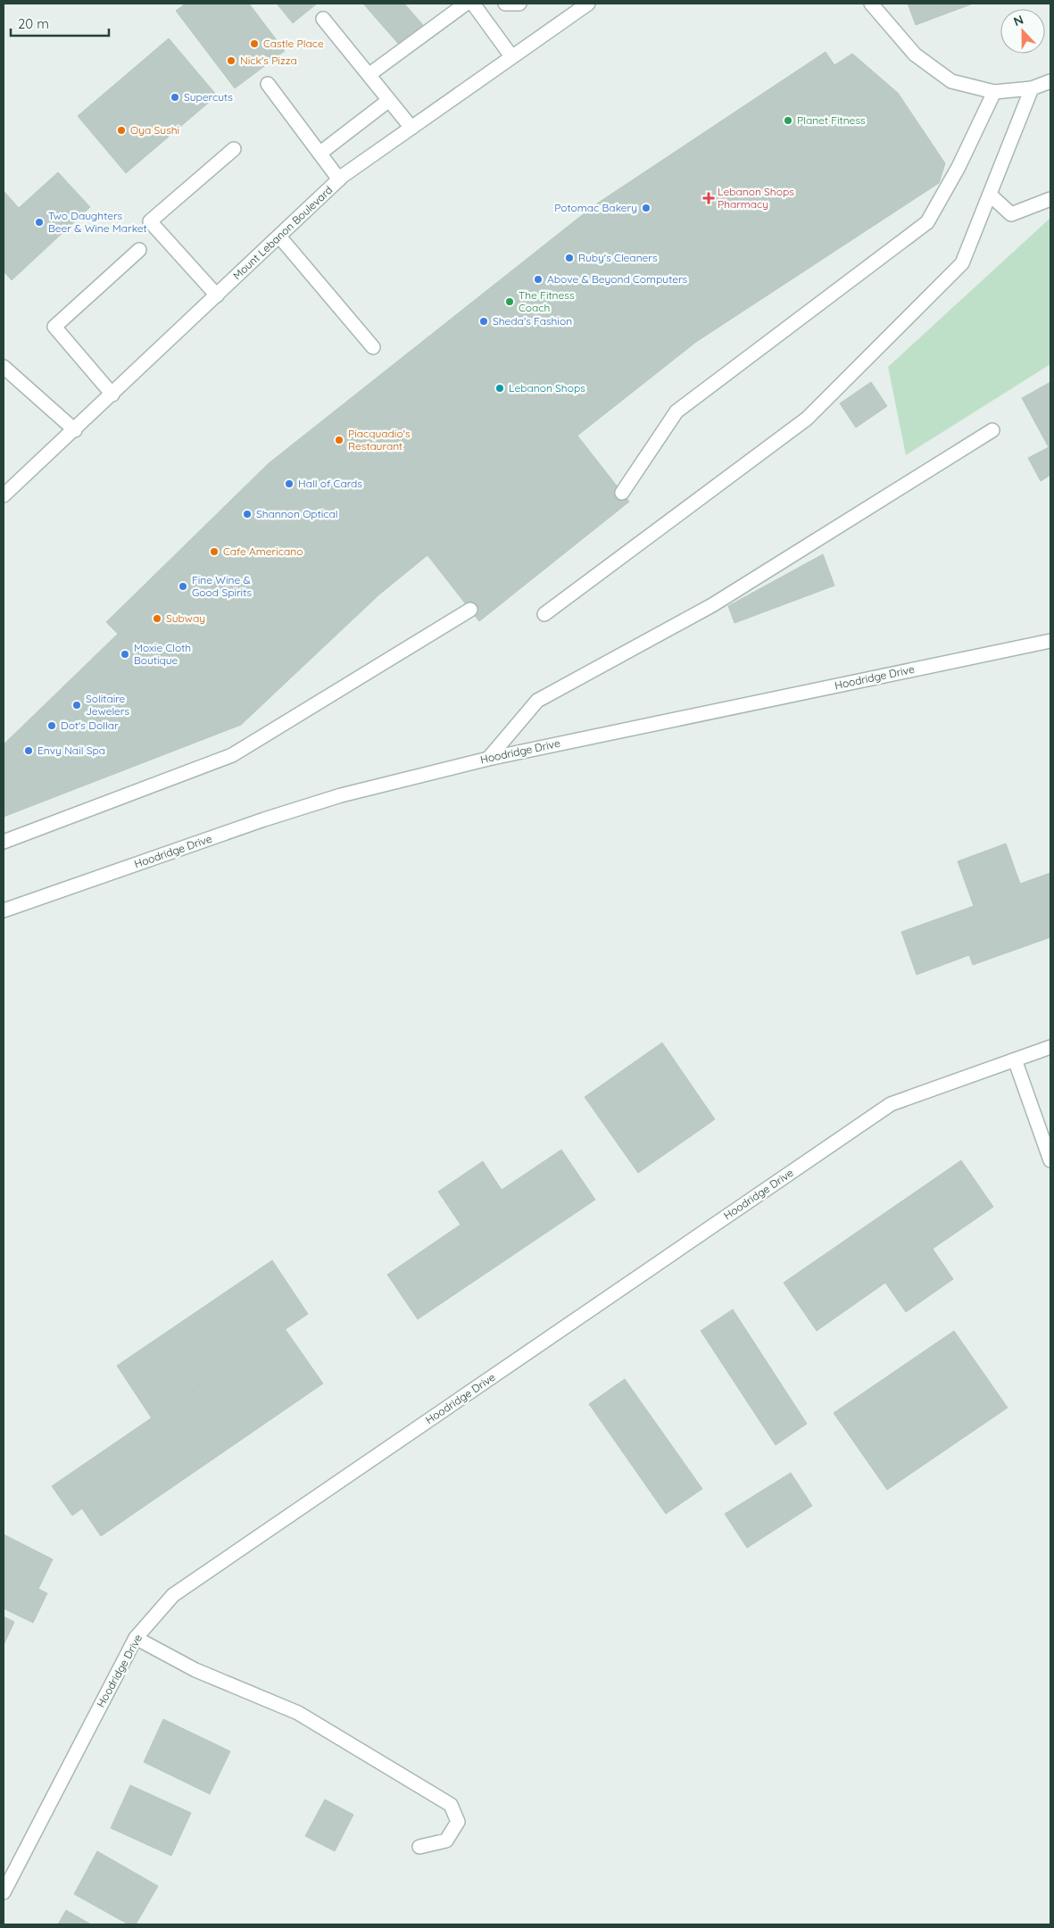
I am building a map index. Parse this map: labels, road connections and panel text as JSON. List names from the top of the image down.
{
  "streets": {
    "street": ["Mount Lebanon Boulevard", "Hoodridge Drive"]
  },
  "places": {
    "other": [
      "Castle Place",
      "Nick's Pizza",
      "Supercuts",
      "Planet Fitness",
      "Oya Sushi",
      "Potomac Bakery",
      "Two Daughters Beer & Wine Market",
      "Ruby's Cleaners",
      "Above & Beyond Computers",
      "The Fitness Coach",
      "Sheda's Fashion",
      "Lebanon Shops",
      "Piacquadio's Restaurant",
      "Hall of Cards",
      "Shannon Optical",
      "Cafe Americano",
      "Fine Wine & Good Spirits",
      "Subway",
      "Moxie Cloth Boutique",
      "Solitaire Jewelers",
      "Dot's Dollar",
      "Envy Nail Spa"
    ],
    "health": ["Lebanon Shops Pharmacy"]
  },
  "scale_bar": "20 m",
  "north": "top"
}
